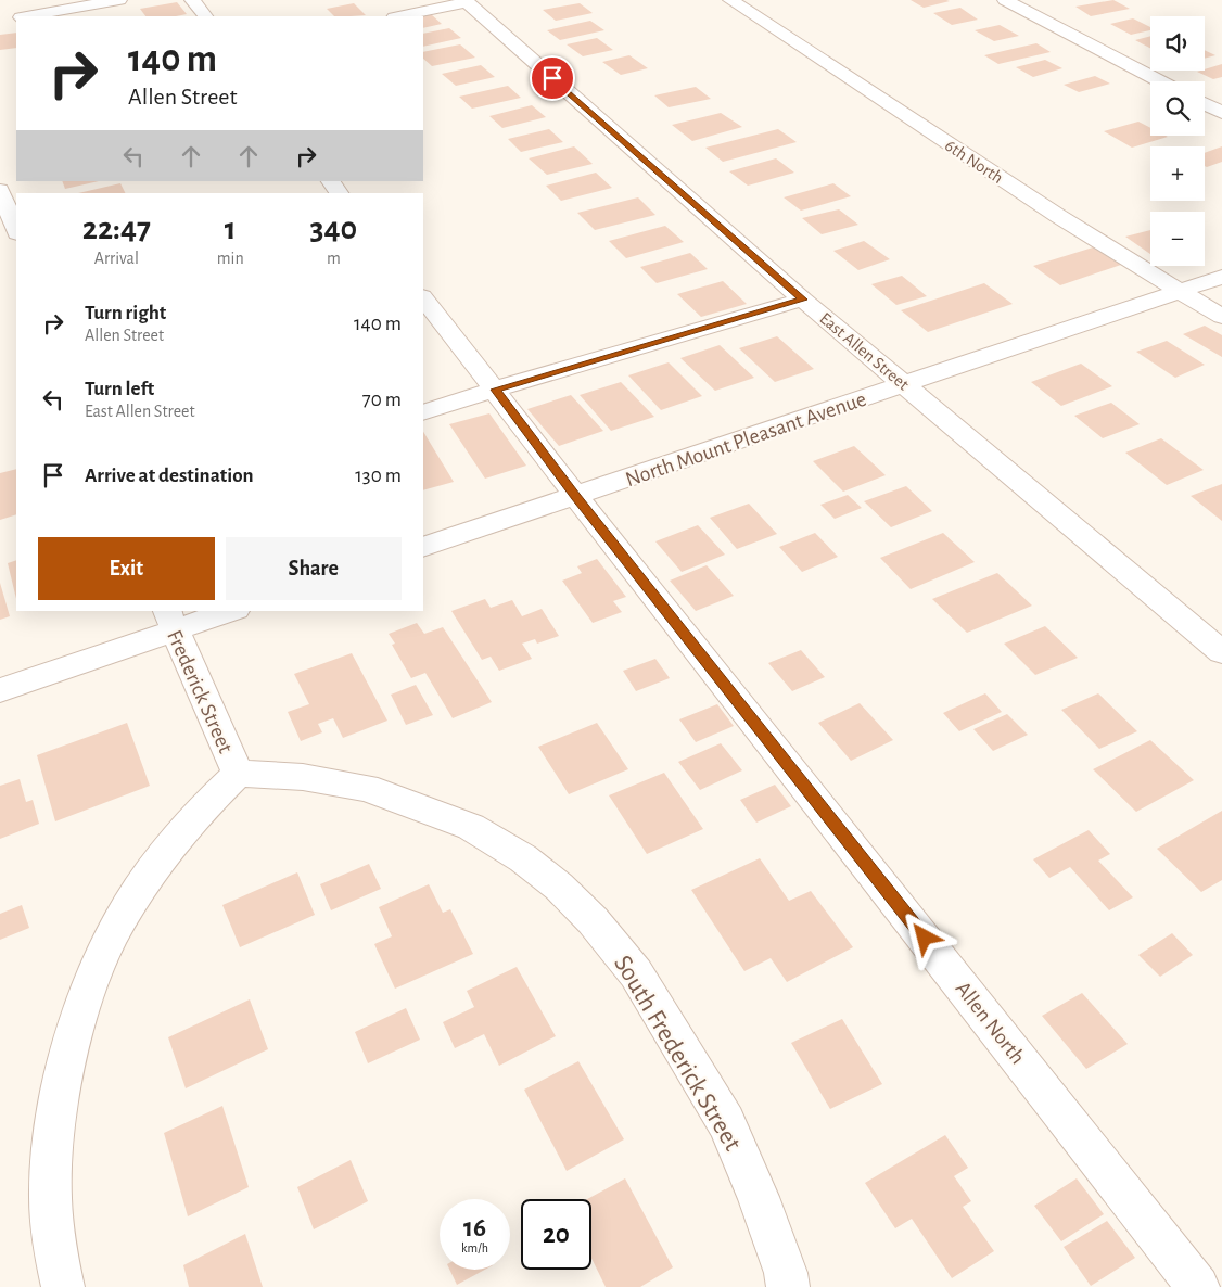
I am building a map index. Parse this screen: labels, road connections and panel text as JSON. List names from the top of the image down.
{
  "streets": {
    "street": [
      "6th North",
      "East Allen Street",
      "North Mount Pleasant Avenue",
      "Frederick Street",
      "Allen North",
      "South Frederick Street"
    ]
  },
  "crossings": [
    ["6th North", "North Mount Pleasant Avenue"],
    ["East Allen Street", "North Mount Pleasant Avenue"],
    ["North Mount Pleasant Avenue", "Allen North"],
    ["Frederick Street", "South Frederick Street"]
  ],
  "page": {
    "map_buttons": ["+", "−"],
    "turn": ["140 m", "Allen Street"],
    "eta": [
      "22:47",
      "Arrival",
      "1",
      "min",
      "340",
      "m"
    ],
    "list": [
      {
        "name": "Turn right",
        "note": "Allen Street",
        "value": "140 m"
      },
      {
        "name": "Turn left",
        "note": "East Allen Street",
        "value": "70 m"
      },
      {
        "name": "Arrive at destination",
        "value": "130 m"
      }
    ],
    "buttons": ["Exit", "Share"],
    "speed": "16 km/h",
    "limit": "20"
  }
}
